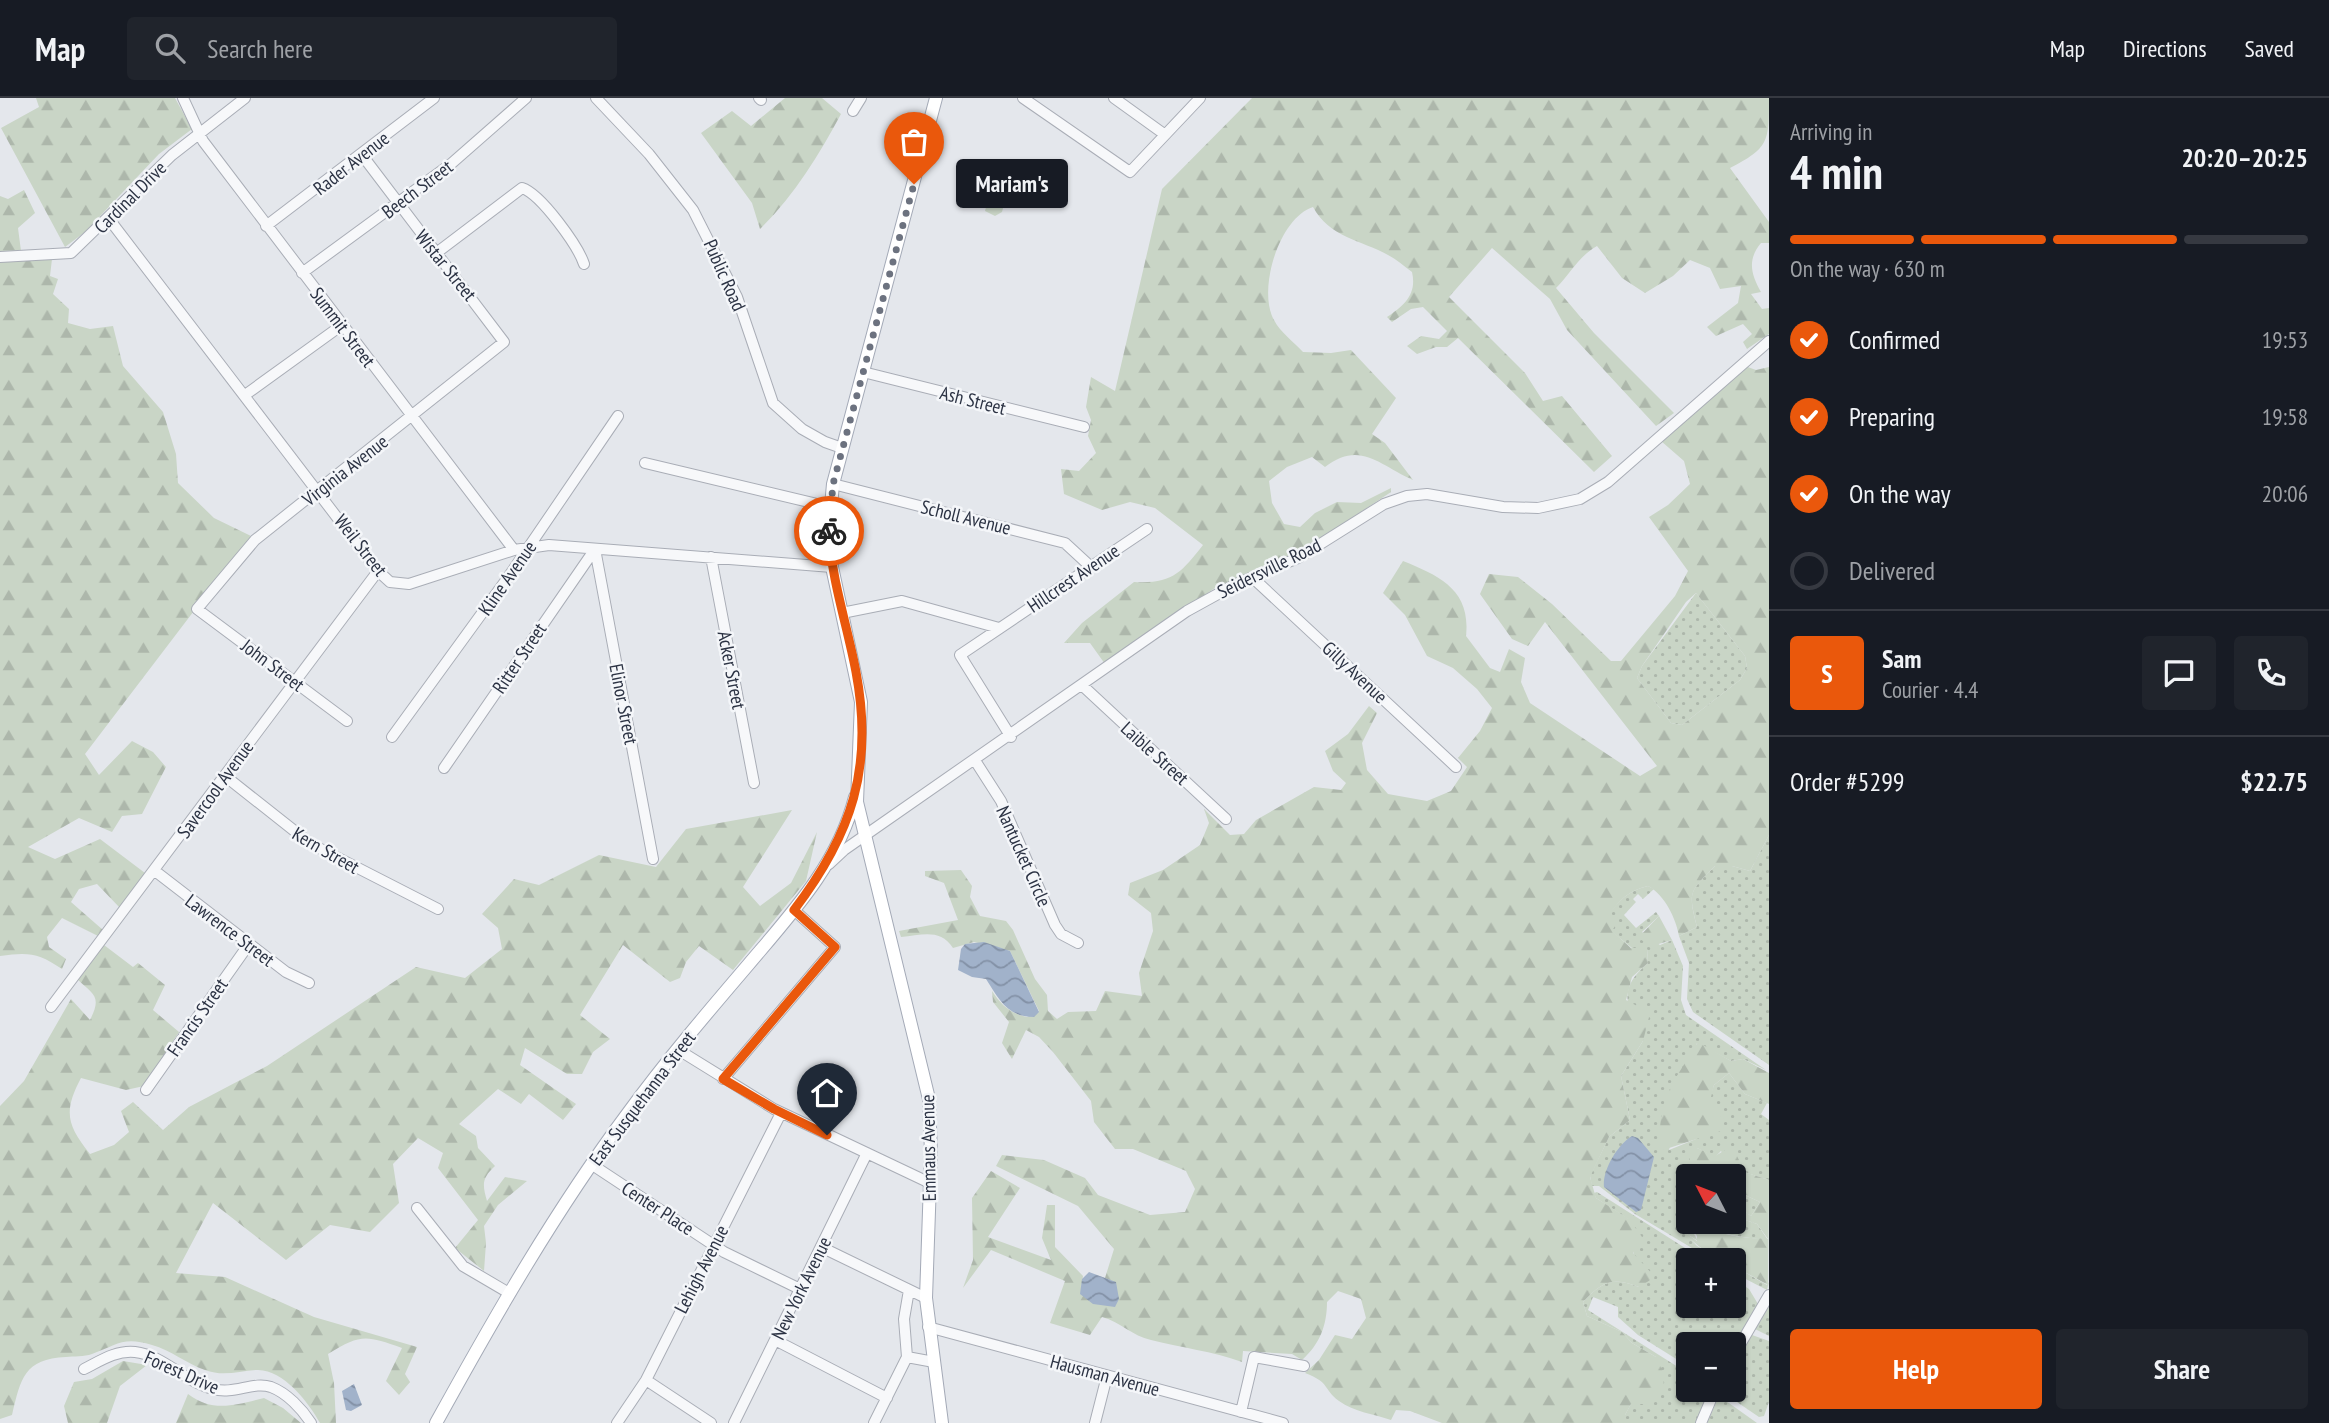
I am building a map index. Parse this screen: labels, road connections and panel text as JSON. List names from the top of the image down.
{
  "streets": {
    "main road": ["East Susquehanna Street", "Emmaus Avenue"],
    "street": [
      "Rader Avenue",
      "Beech Street",
      "Cardinal Drive",
      "Wistar Street",
      "Public Road",
      "Summit Street",
      "Ash Street",
      "Virginia Avenue",
      "Scholl Avenue",
      "Weil Street",
      "Seidersville Road",
      "Kline Avenue",
      "Hillcrest Avenue",
      "Ritter Street",
      "John Street",
      "Acker Street",
      "Gilly Avenue",
      "Elinor Street",
      "Laible Street",
      "Savercool Avenue",
      "Kern Street",
      "Nantucket Circle",
      "Lawrence Street",
      "Francis Street",
      "Center Place",
      "Lehigh Avenue",
      "New York Avenue",
      "Forest Drive",
      "Hausman Avenue"
    ]
  },
  "crossings": [
    ["Rader Avenue", "Wistar Street"],
    ["Rader Avenue", "Summit Street"],
    ["Beech Street", "Wistar Street"],
    ["Beech Street", "Summit Street"],
    ["Cardinal Drive", "Summit Street"],
    ["Cardinal Drive", "Weil Street"],
    ["Wistar Street", "Virginia Avenue"],
    ["Summit Street", "Virginia Avenue"],
    ["Summit Street", "Weil Street"],
    ["Virginia Avenue", "Weil Street"],
    ["Virginia Avenue", "John Street"],
    ["Scholl Avenue", "Hillcrest Avenue"],
    ["Weil Street", "Kline Avenue"],
    ["Weil Street", "Ritter Street"],
    ["Weil Street", "Acker Street"],
    ["Weil Street", "Elinor Street"],
    ["Weil Street", "Savercool Avenue"],
    ["Seidersville Road", "Hillcrest Avenue"],
    ["Seidersville Road", "Gilly Avenue"],
    ["Seidersville Road", "Laible Street"],
    ["Seidersville Road", "Nantucket Circle"],
    ["Seidersville Road", "East Susquehanna Street"],
    ["Seidersville Road", "Emmaus Avenue"],
    ["Ritter Street", "Elinor Street"],
    ["John Street", "Savercool Avenue"],
    ["Savercool Avenue", "Kern Street"],
    ["Savercool Avenue", "Lawrence Street"],
    ["Lawrence Street", "Francis Street"],
    ["East Susquehanna Street", "Emmaus Avenue"],
    ["East Susquehanna Street", "Center Place"],
    ["Emmaus Avenue", "Hausman Avenue"],
    ["Center Place", "Lehigh Avenue"],
    ["Center Place", "New York Avenue"]
  ],
  "places": ["Mariam's"],
  "north": "top left",
  "page": {
    "header": "Map",
    "search": "Search here",
    "nav": ["Map", "Directions", "Saved"],
    "heading": ["4 min", "Arriving in", "20:20–20:25"],
    "panel": [
      "Sam",
      "Courier · 4.4",
      "Order #5299",
      "$22.75"
    ],
    "bubble": "Mariam's",
    "bar": "On the way · 630 m",
    "list": [
      ["Confirmed", "19:53"],
      ["Preparing", "19:58"],
      ["On the way", "20:06"],
      "Delivered"
    ],
    "round": "S",
    "map_buttons": ["+", "−"],
    "buttons": ["Help", "Share"]
  }
}
